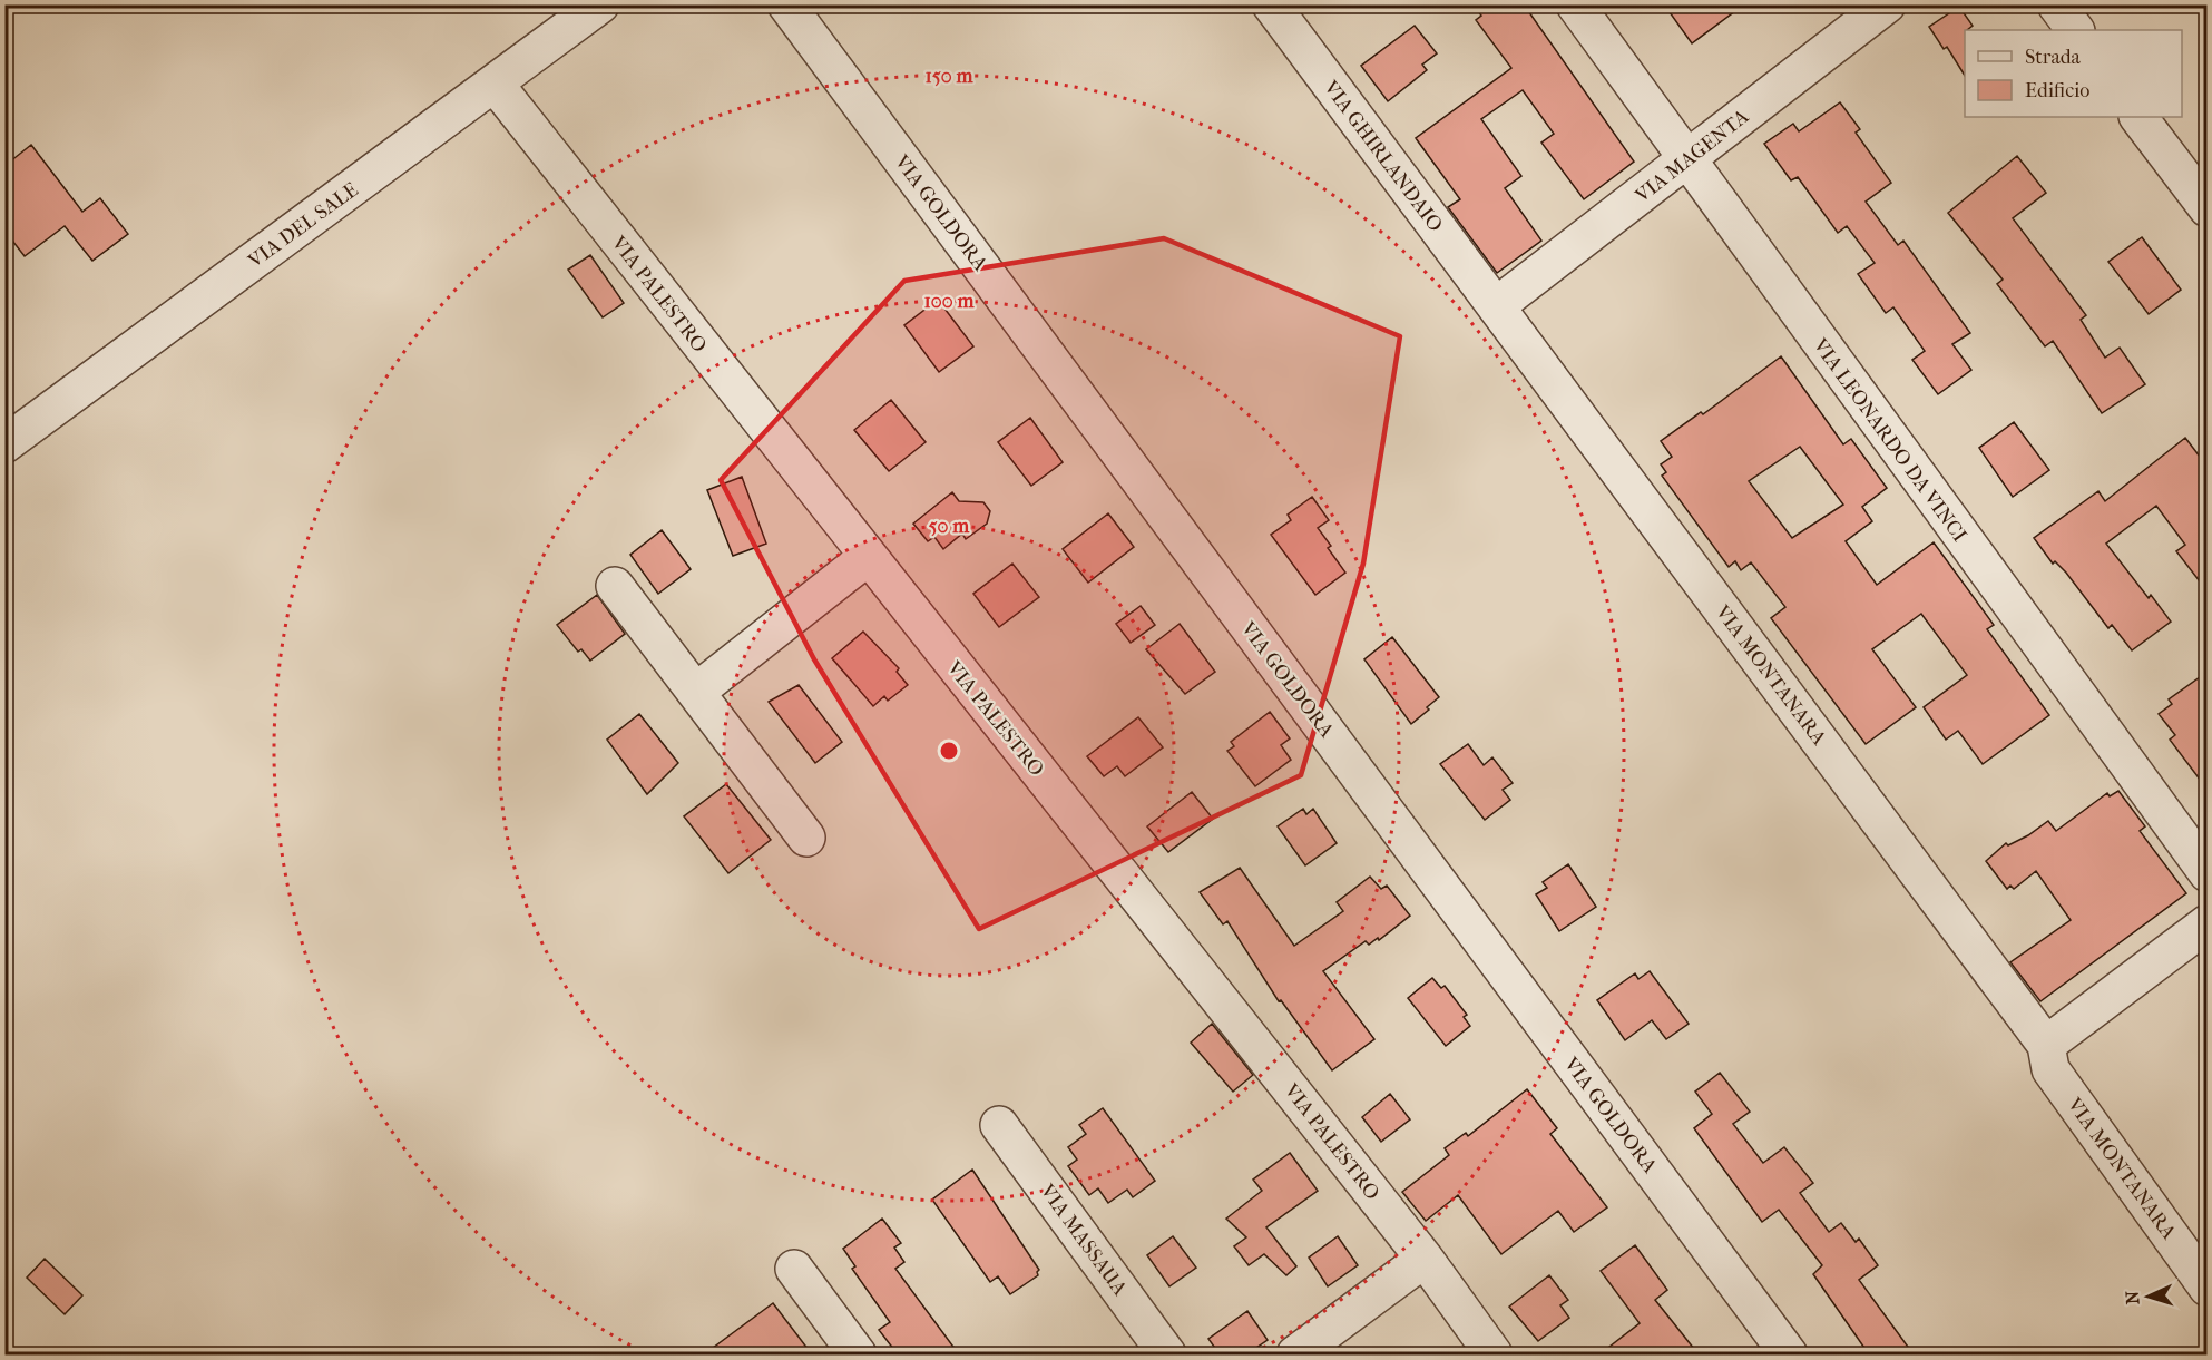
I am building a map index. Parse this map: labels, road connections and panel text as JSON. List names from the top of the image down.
{
  "streets": {
    "street": [
      "VIA GHIRLANDAIO",
      "VIA MAGENTA",
      "VIA GOLDORA",
      "VIA DEL SALE",
      "VIA PALESTRO",
      "VIA LEONARDO DA VINCI",
      "VIA MONTANARA",
      "VIA MASSAUA"
    ]
  },
  "crossings": [
    ["VIA GHIRLANDAIO", "VIA MAGENTA"],
    ["VIA GHIRLANDAIO", "VIA MONTANARA"],
    ["VIA MAGENTA", "VIA LEONARDO DA VINCI"],
    ["VIA MAGENTA", "VIA MONTANARA"],
    ["VIA DEL SALE", "VIA PALESTRO"]
  ],
  "legend": ["Strada", "Edificio"],
  "north": "left",
  "rings": ["150 m", "100 m", "50 m"]
}
